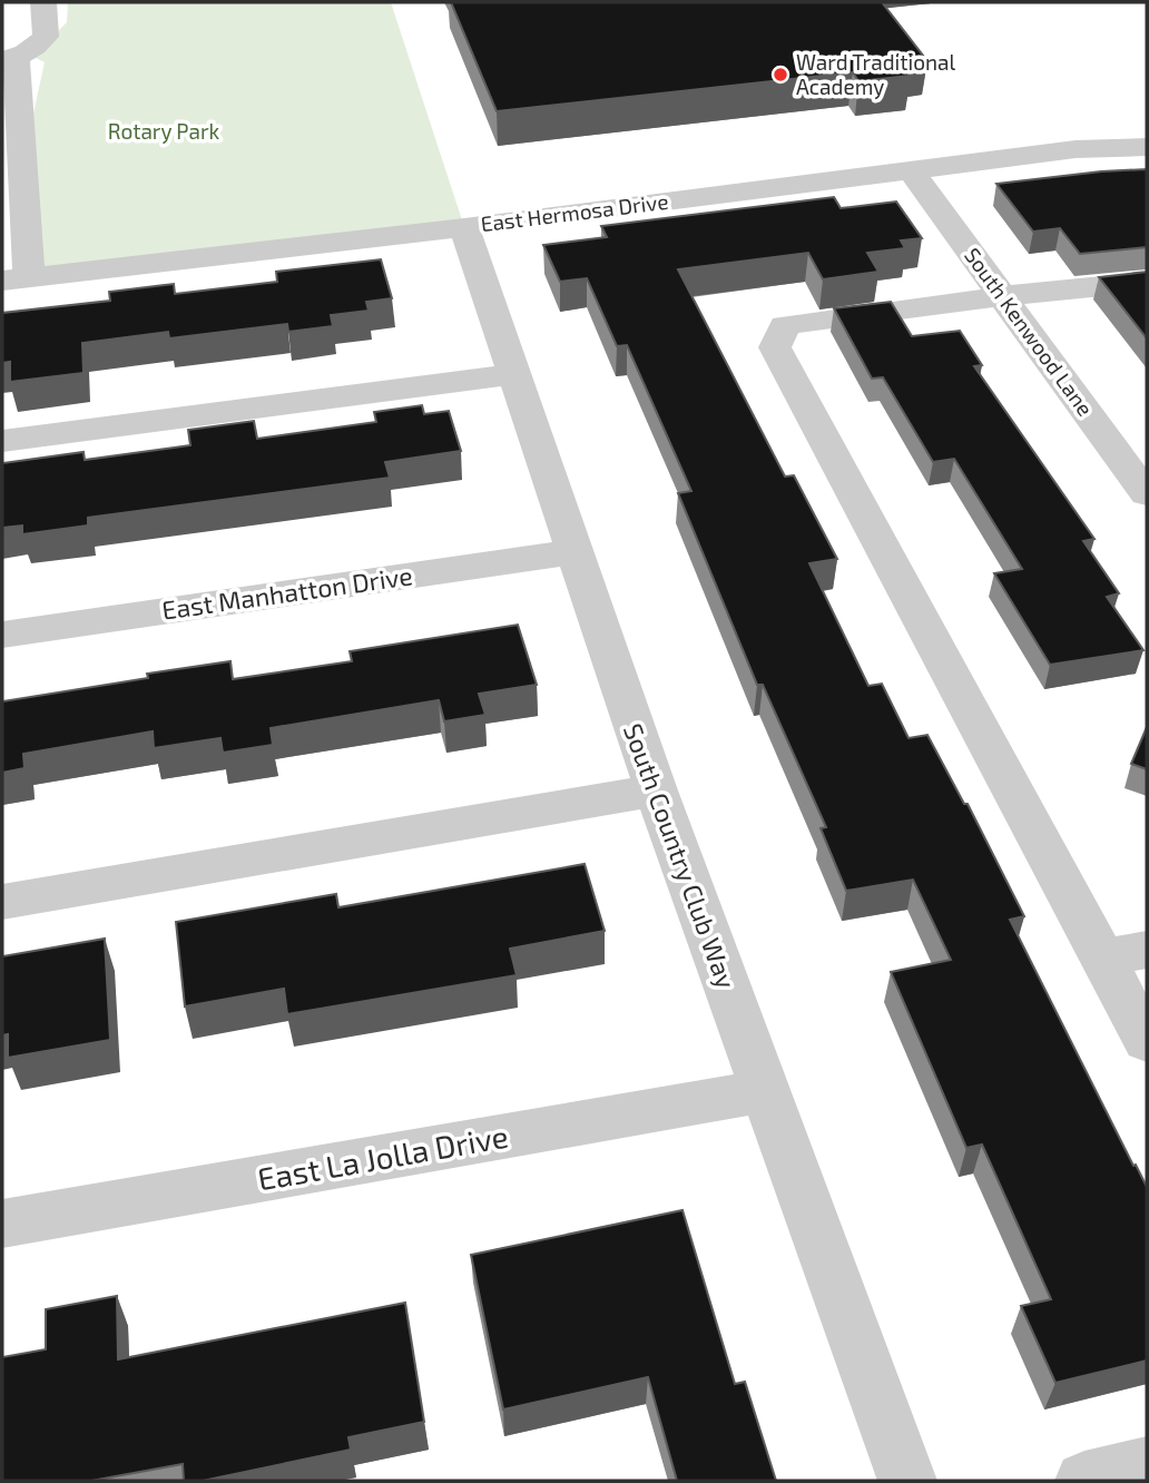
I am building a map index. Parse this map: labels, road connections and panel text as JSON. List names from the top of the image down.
{
  "streets": {
    "street": [
      "East Hermosa Drive",
      "South Kenwood Lane",
      "East Manhatton Drive",
      "South Country Club Way",
      "East La Jolla Drive"
    ]
  },
  "crossings": [
    ["East Hermosa Drive", "South Kenwood Lane"],
    ["East Hermosa Drive", "South Country Club Way"],
    ["East Manhatton Drive", "South Country Club Way"],
    ["South Country Club Way", "East La Jolla Drive"]
  ],
  "parks": ["Rotary Park"],
  "places": ["Ward Traditional Academy"]
}
